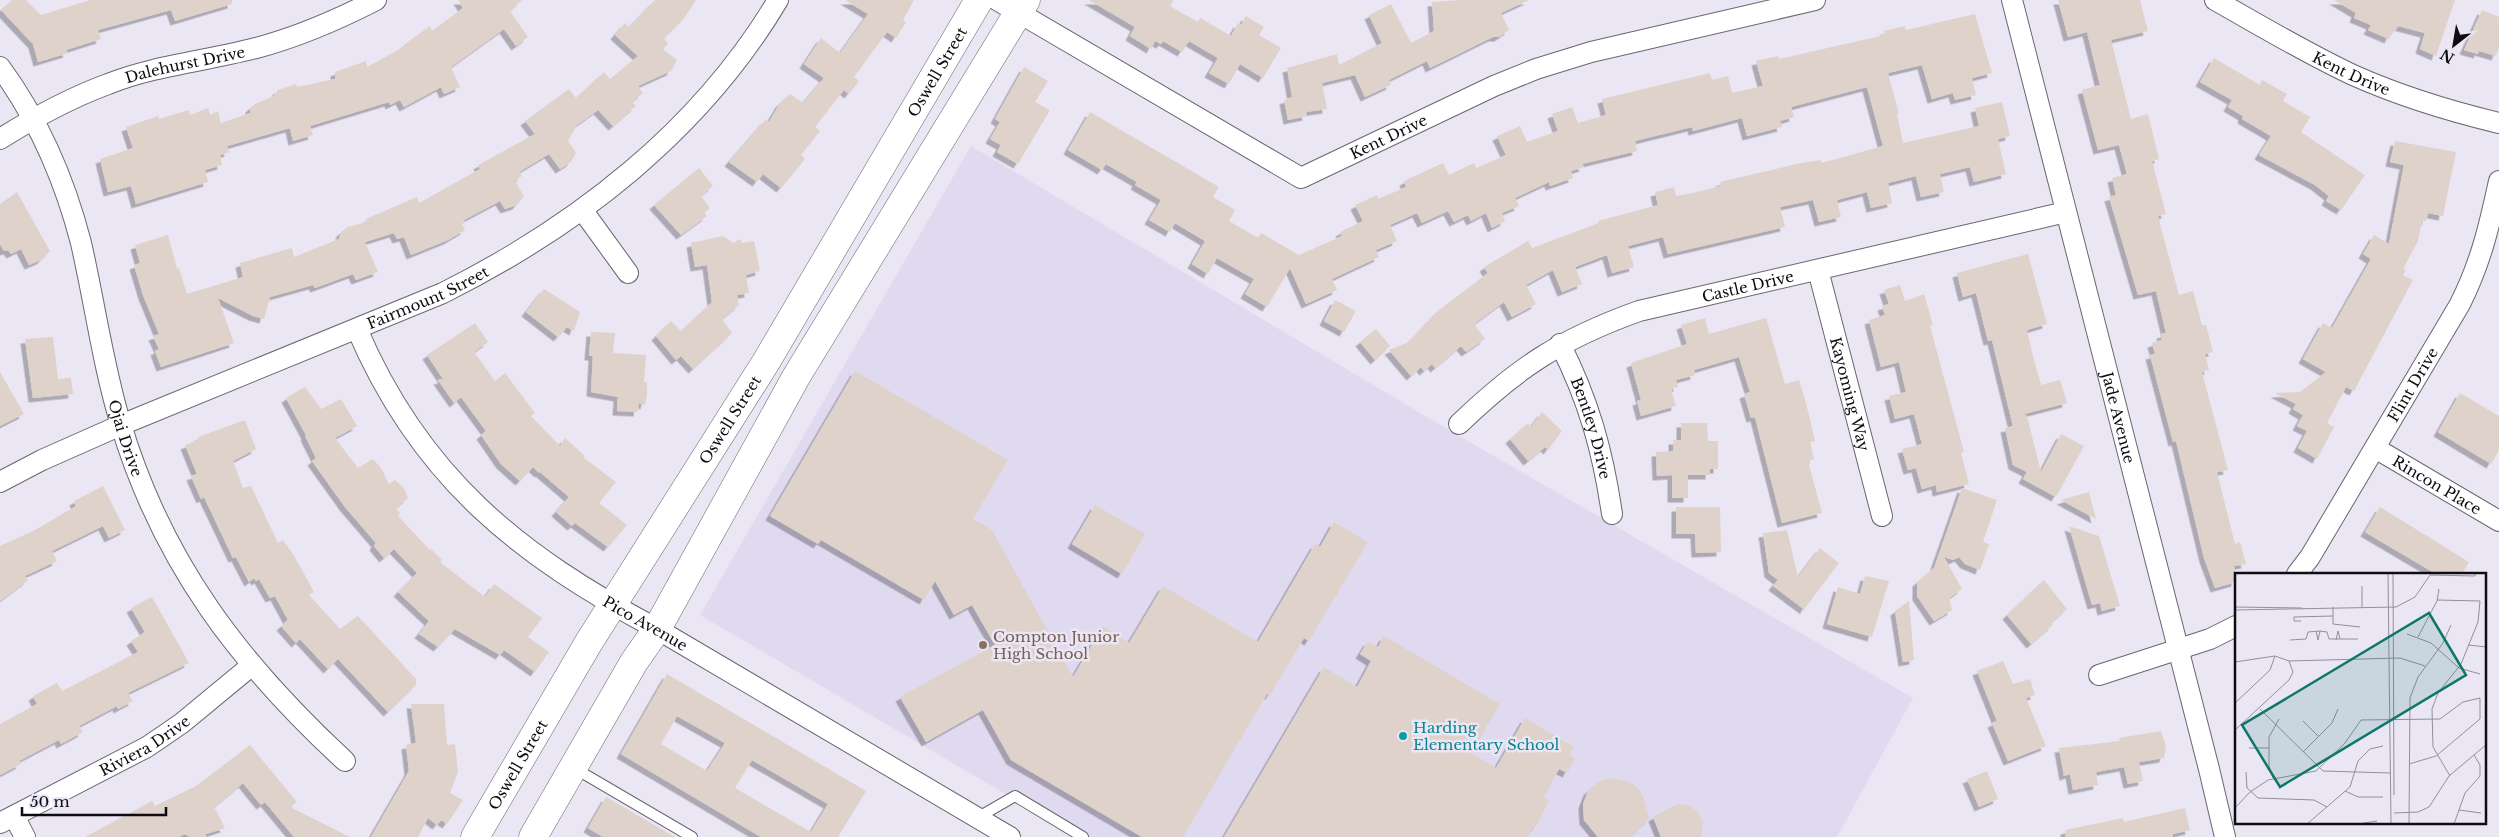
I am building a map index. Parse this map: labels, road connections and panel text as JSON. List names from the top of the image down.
{
  "streets": {
    "main road": ["Oswell Street"],
    "street": [
      "Dalehurst Drive",
      "Kent Drive",
      "Castle Drive",
      "Fairmount Street",
      "Flint Drive",
      "Kayoming Way",
      "Jade Avenue",
      "Bentley Drive",
      "Ojai Drive",
      "Rincon Place",
      "Pico Avenue",
      "Riviera Drive"
    ]
  },
  "crossings": [
    ["Dalehurst Drive", "Ojai Drive"],
    ["Oswell Street", "Pico Avenue"],
    ["Castle Drive", "Kayoming Way"],
    ["Castle Drive", "Jade Avenue"],
    ["Castle Drive", "Bentley Drive"],
    ["Fairmount Street", "Ojai Drive"],
    ["Fairmount Street", "Pico Avenue"],
    ["Flint Drive", "Rincon Place"],
    ["Ojai Drive", "Riviera Drive"]
  ],
  "places": ["Compton Junior High School", "Harding Elementary School"],
  "scale_bar": "50 m",
  "north": "bottom left"
}
